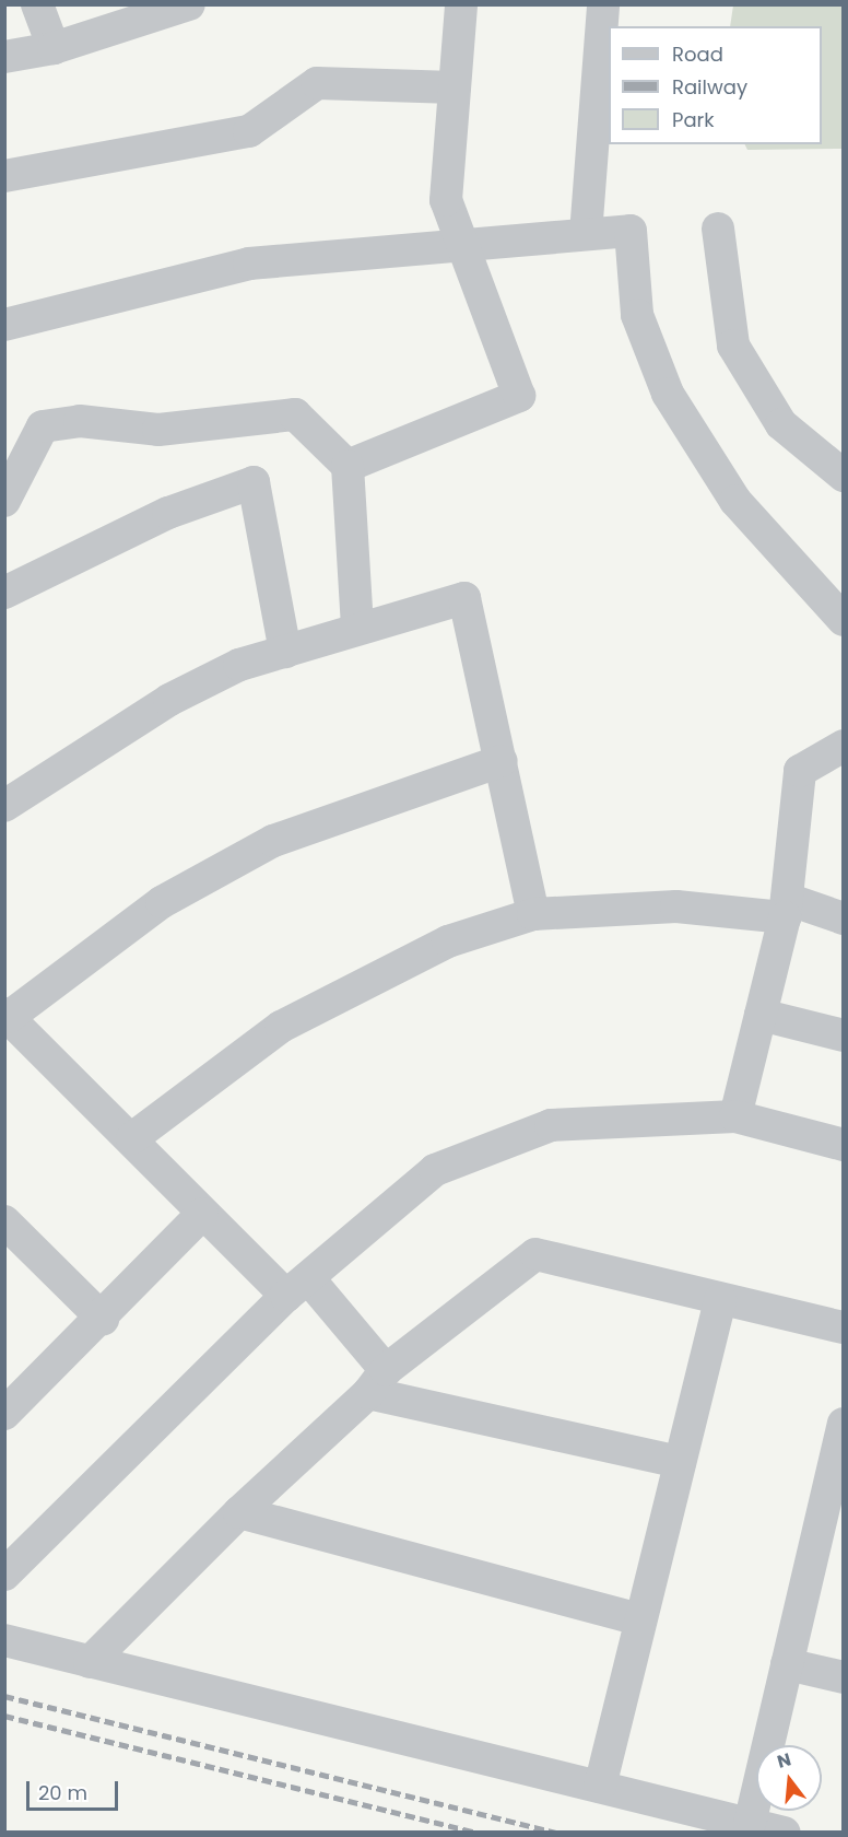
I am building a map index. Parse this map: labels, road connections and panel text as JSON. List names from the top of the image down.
{
  "legend": ["Road", "Railway", "Park"],
  "scale_bar": "20 m",
  "north": "top"
}
